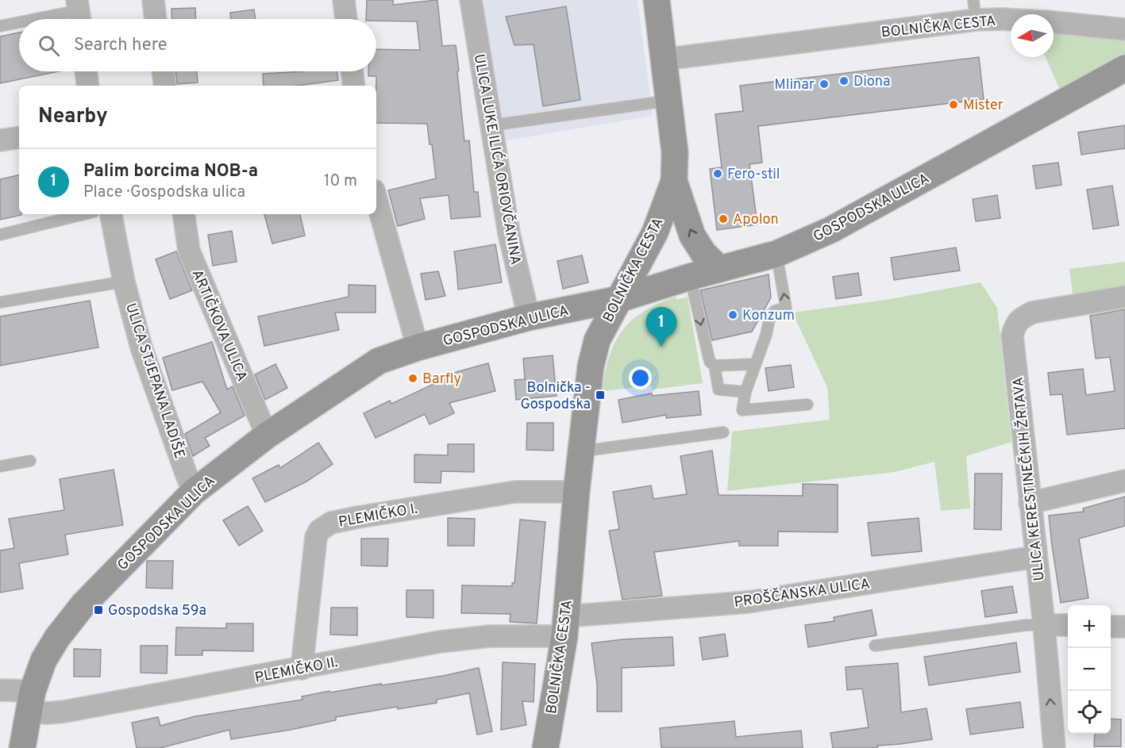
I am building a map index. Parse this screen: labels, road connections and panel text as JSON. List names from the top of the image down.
{
  "streets": {
    "street": [
      "BOLNIČKA CESTA",
      "ULICA LUKE ILIĆA ORIOVČANINA",
      "GOSPODSKA ULICA",
      "ARTIČKOVA ULICA",
      "ULICA STJEPANA LADIŠE",
      "ULICA KERESTINEČKIH ŽRTAVA",
      "PLEMIČKO I.",
      "PROŠČANSKA ULICA",
      "PLEMIČKO II."
    ]
  },
  "crossings": [
    ["BOLNIČKA CESTA", "GOSPODSKA ULICA"],
    ["BOLNIČKA CESTA", "PLEMIČKO I."],
    ["BOLNIČKA CESTA", "PROŠČANSKA ULICA"],
    ["BOLNIČKA CESTA", "PLEMIČKO II."],
    ["ULICA LUKE ILIĆA ORIOVČANINA", "GOSPODSKA ULICA"],
    ["GOSPODSKA ULICA", "ARTIČKOVA ULICA"],
    ["GOSPODSKA ULICA", "ULICA STJEPANA LADIŠE"],
    ["GOSPODSKA ULICA", "PLEMIČKO II."],
    ["ULICA KERESTINEČKIH ŽRTAVA", "PROŠČANSKA ULICA"],
    ["PLEMIČKO I.", "PLEMIČKO II."],
    ["PROŠČANSKA ULICA", "PLEMIČKO II."]
  ],
  "places": {
    "other": [
      "Diona",
      "Mlinar",
      "Mister",
      "Fero-stil",
      "Apolon",
      "Konzum",
      "Barfly"
    ],
    "transit": ["Bolnička - Gospodska", "Gospodska 59a"]
  },
  "north": "left",
  "page": {
    "search": "Search here",
    "heading": "Nearby",
    "list": [
      {
        "mark": "1",
        "name": "Palim borcima NOB-a",
        "note": "Place · Gospodska ulica",
        "value": "10 m"
      }
    ],
    "pins": "1",
    "map_buttons": ["+", "−"]
  }
}
